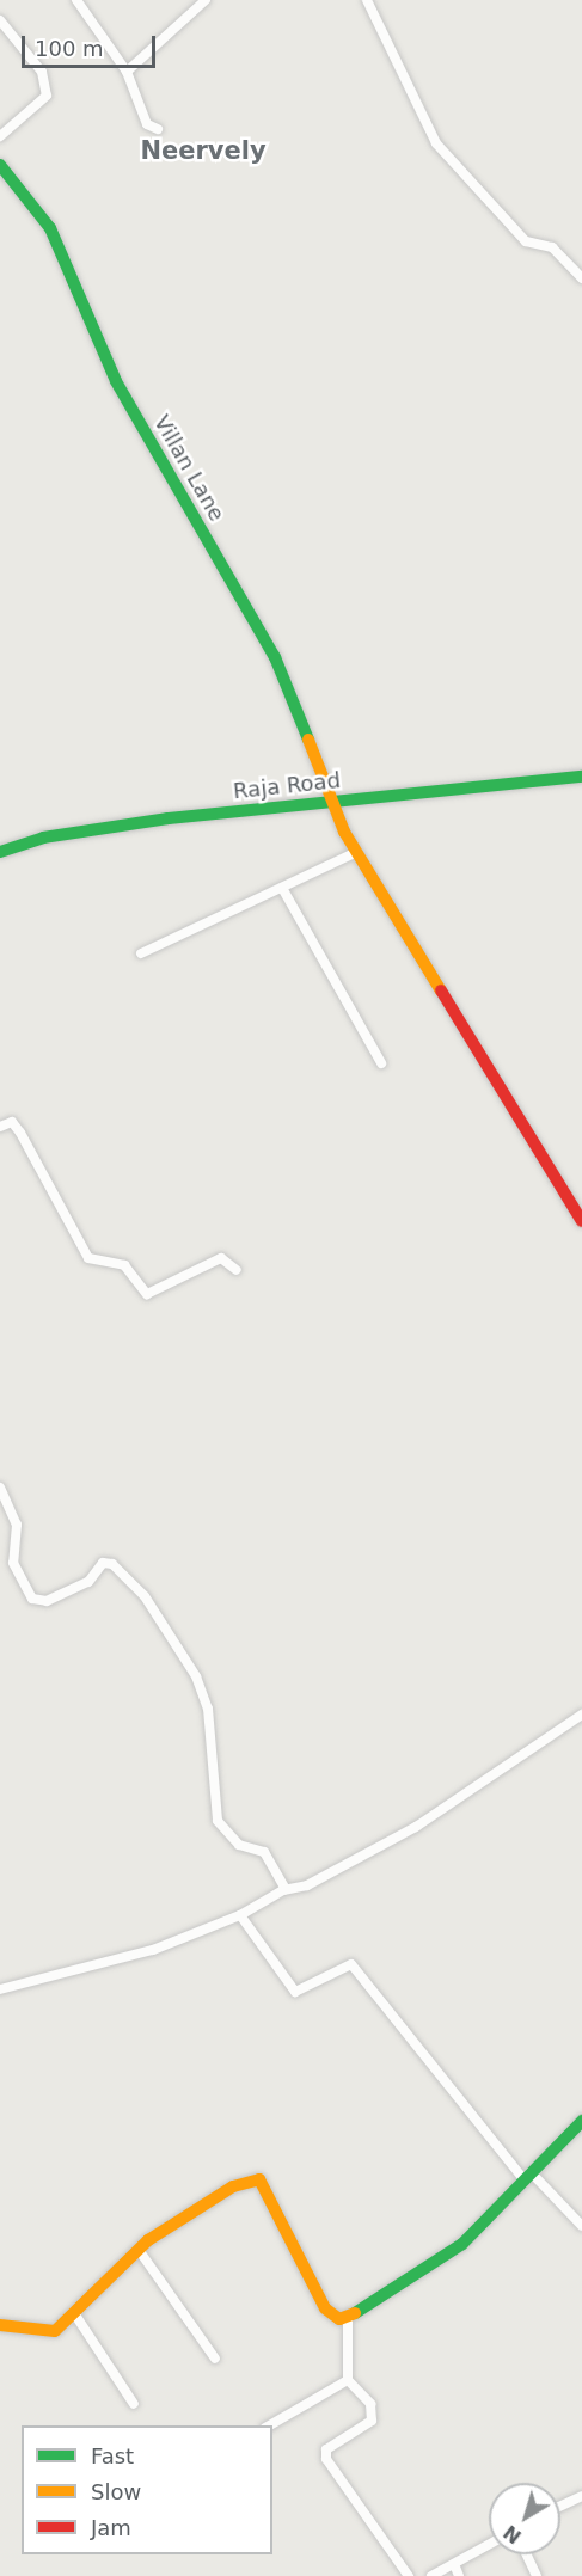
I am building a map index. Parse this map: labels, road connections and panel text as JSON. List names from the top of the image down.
{
  "streets": {
    "street": ["Villan Lane", "Raja Road"]
  },
  "crossings": [
    ["Villan Lane", "Raja Road"]
  ],
  "districts": ["Neervely"],
  "legend": ["Fast", "Slow", "Jam"],
  "scale_bar": "100 m",
  "north": "bottom left"
}
